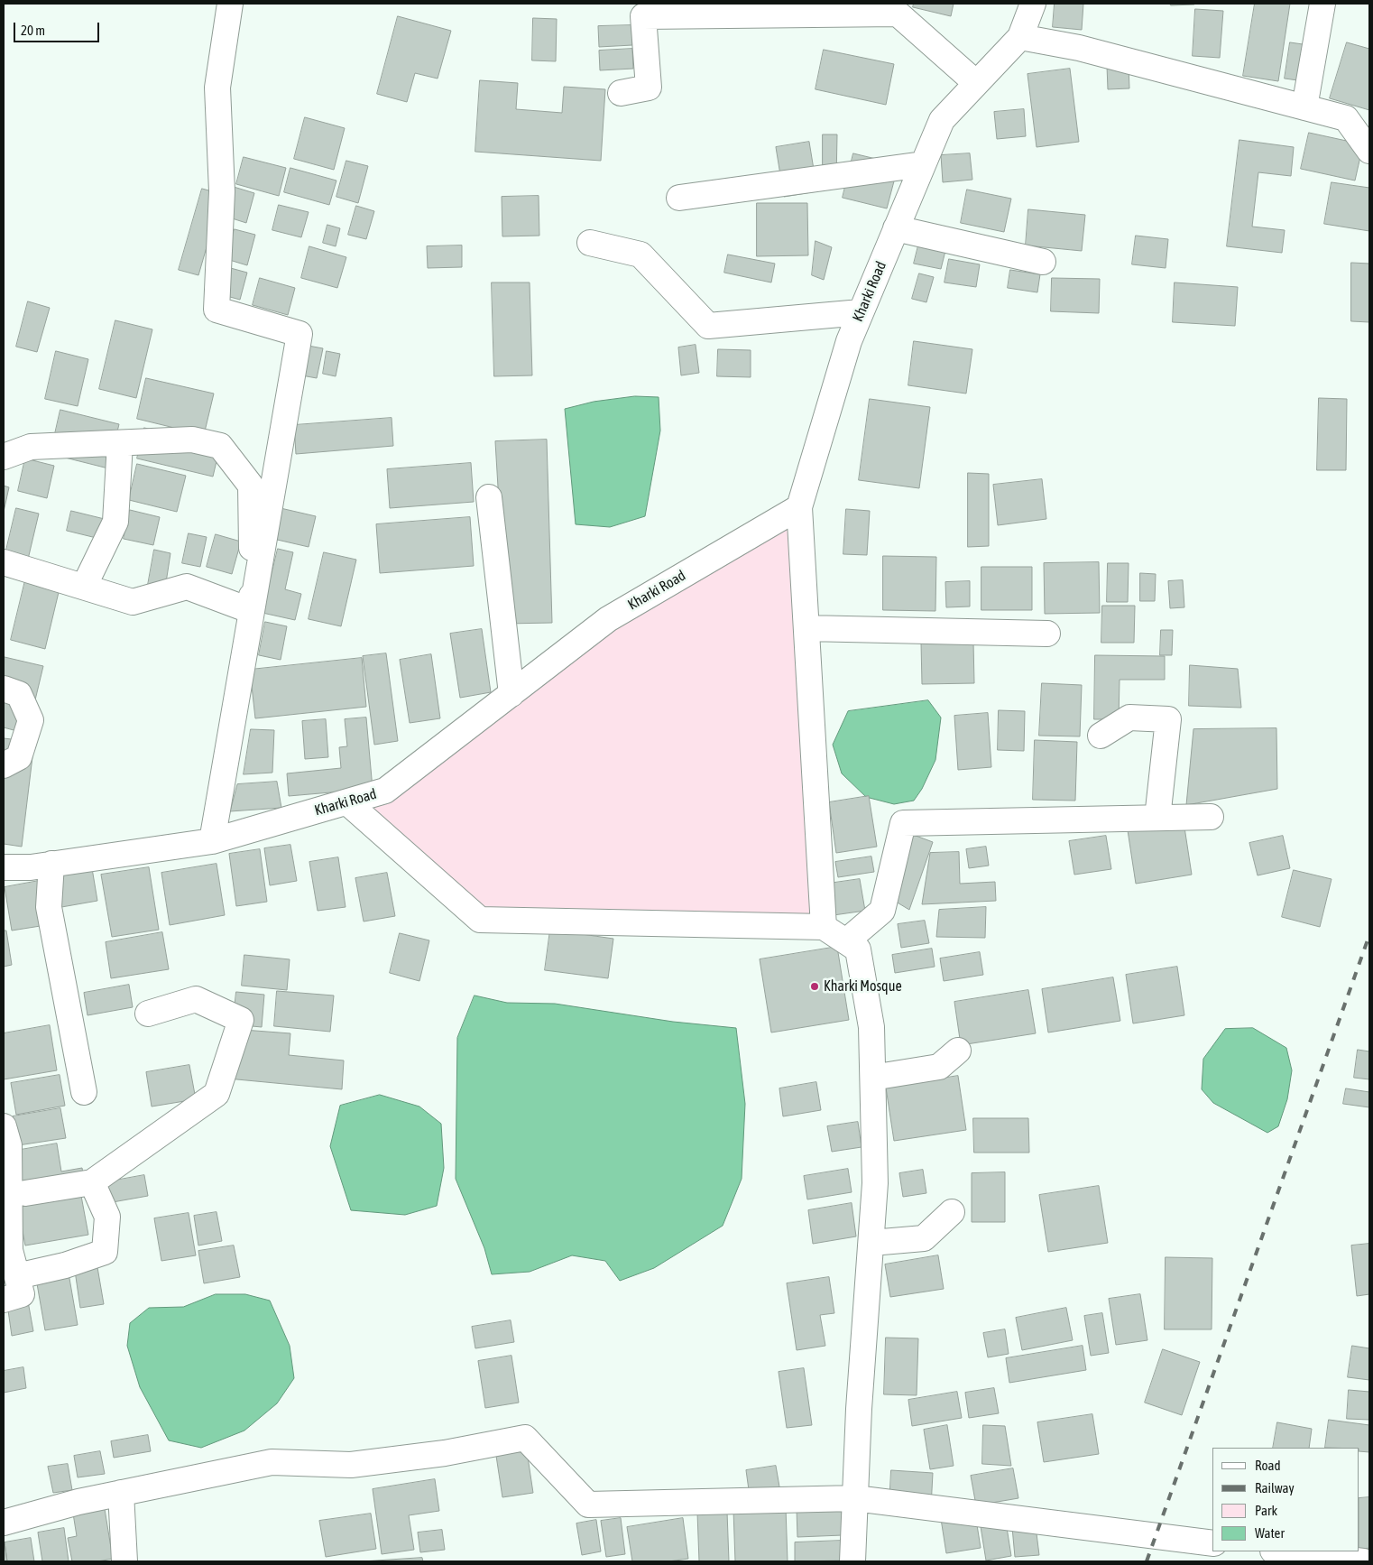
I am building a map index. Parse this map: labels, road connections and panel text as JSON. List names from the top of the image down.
{
  "streets": {
    "street": ["Kharki Road"]
  },
  "places": ["Kharki Mosque"],
  "legend": [
    "Road",
    "Railway",
    "Park",
    "Water"
  ],
  "scale_bar": "20 m"
}
